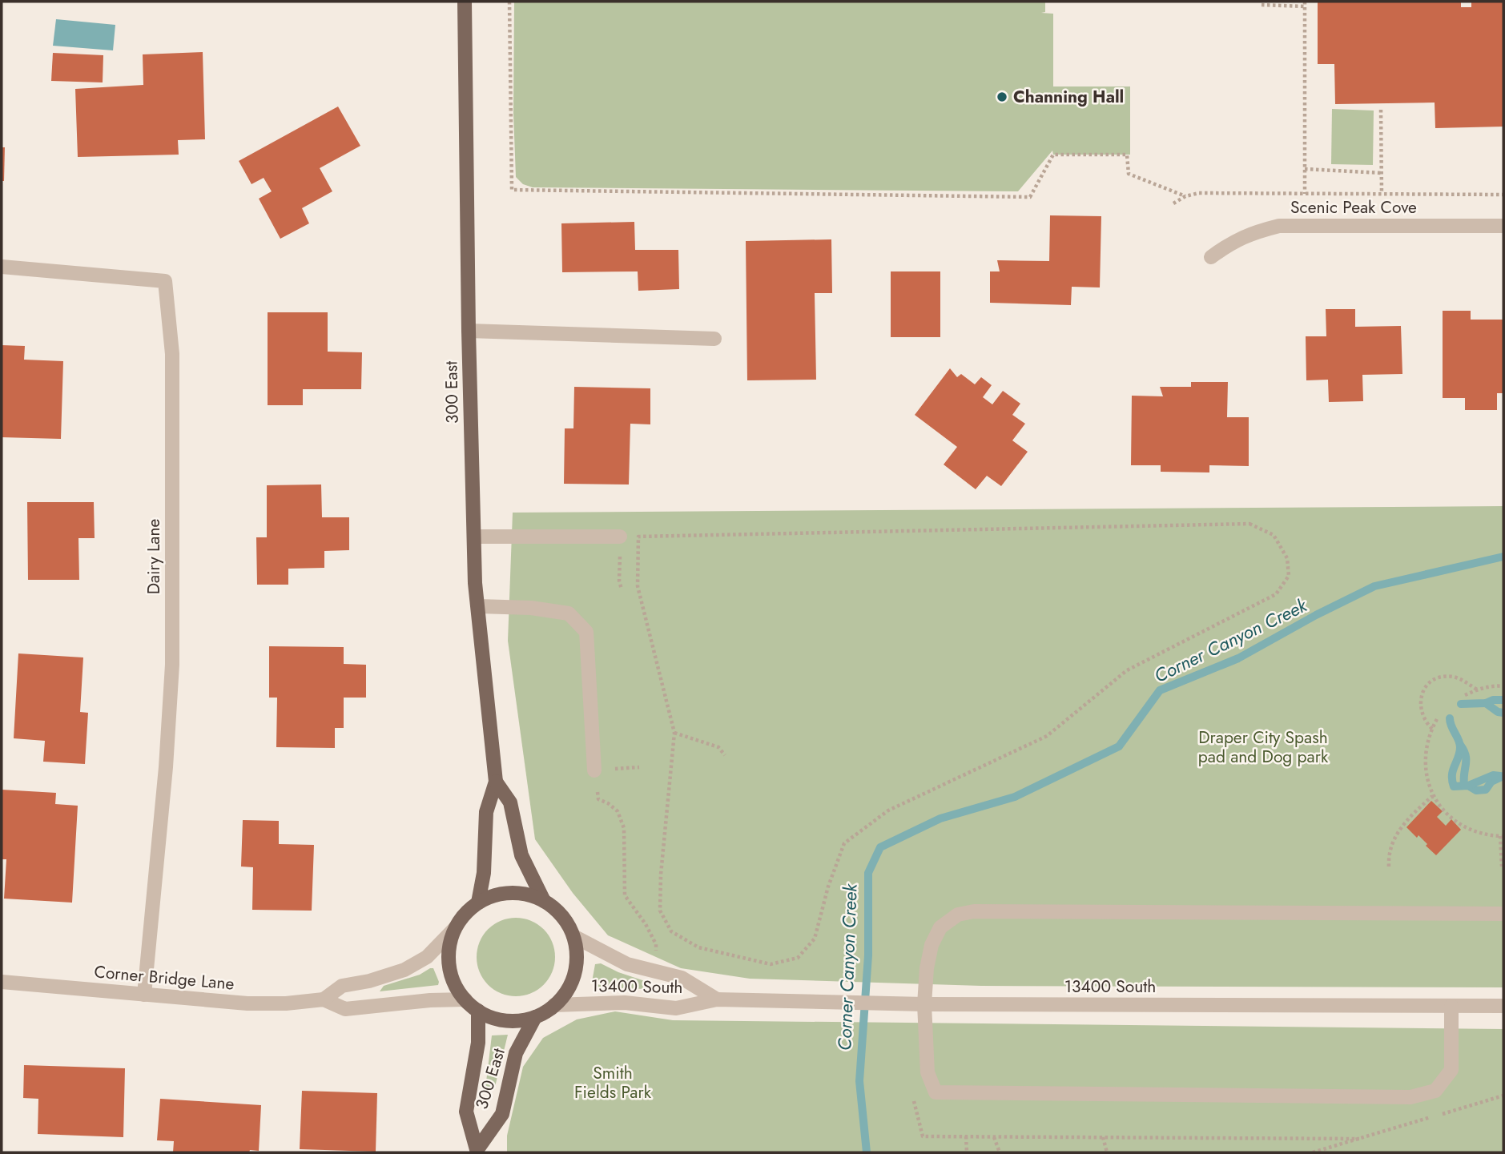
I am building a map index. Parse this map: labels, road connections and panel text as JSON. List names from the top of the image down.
{
  "streets": {
    "main road": ["300 East"],
    "street": [
      "Scenic Peak Cove",
      "Dairy Lane",
      "Corner Bridge Lane",
      "13400 South"
    ]
  },
  "crossings": [
    ["300 East", "Corner Bridge Lane"],
    ["300 East", "13400 South"],
    ["Dairy Lane", "Corner Bridge Lane"],
    ["Corner Bridge Lane", "13400 South"]
  ],
  "water": ["Corner Canyon Creek"],
  "parks": ["Draper City Spash pad and Dog park", "Smith Fields Park"],
  "places": ["Channing Hall"]
}
